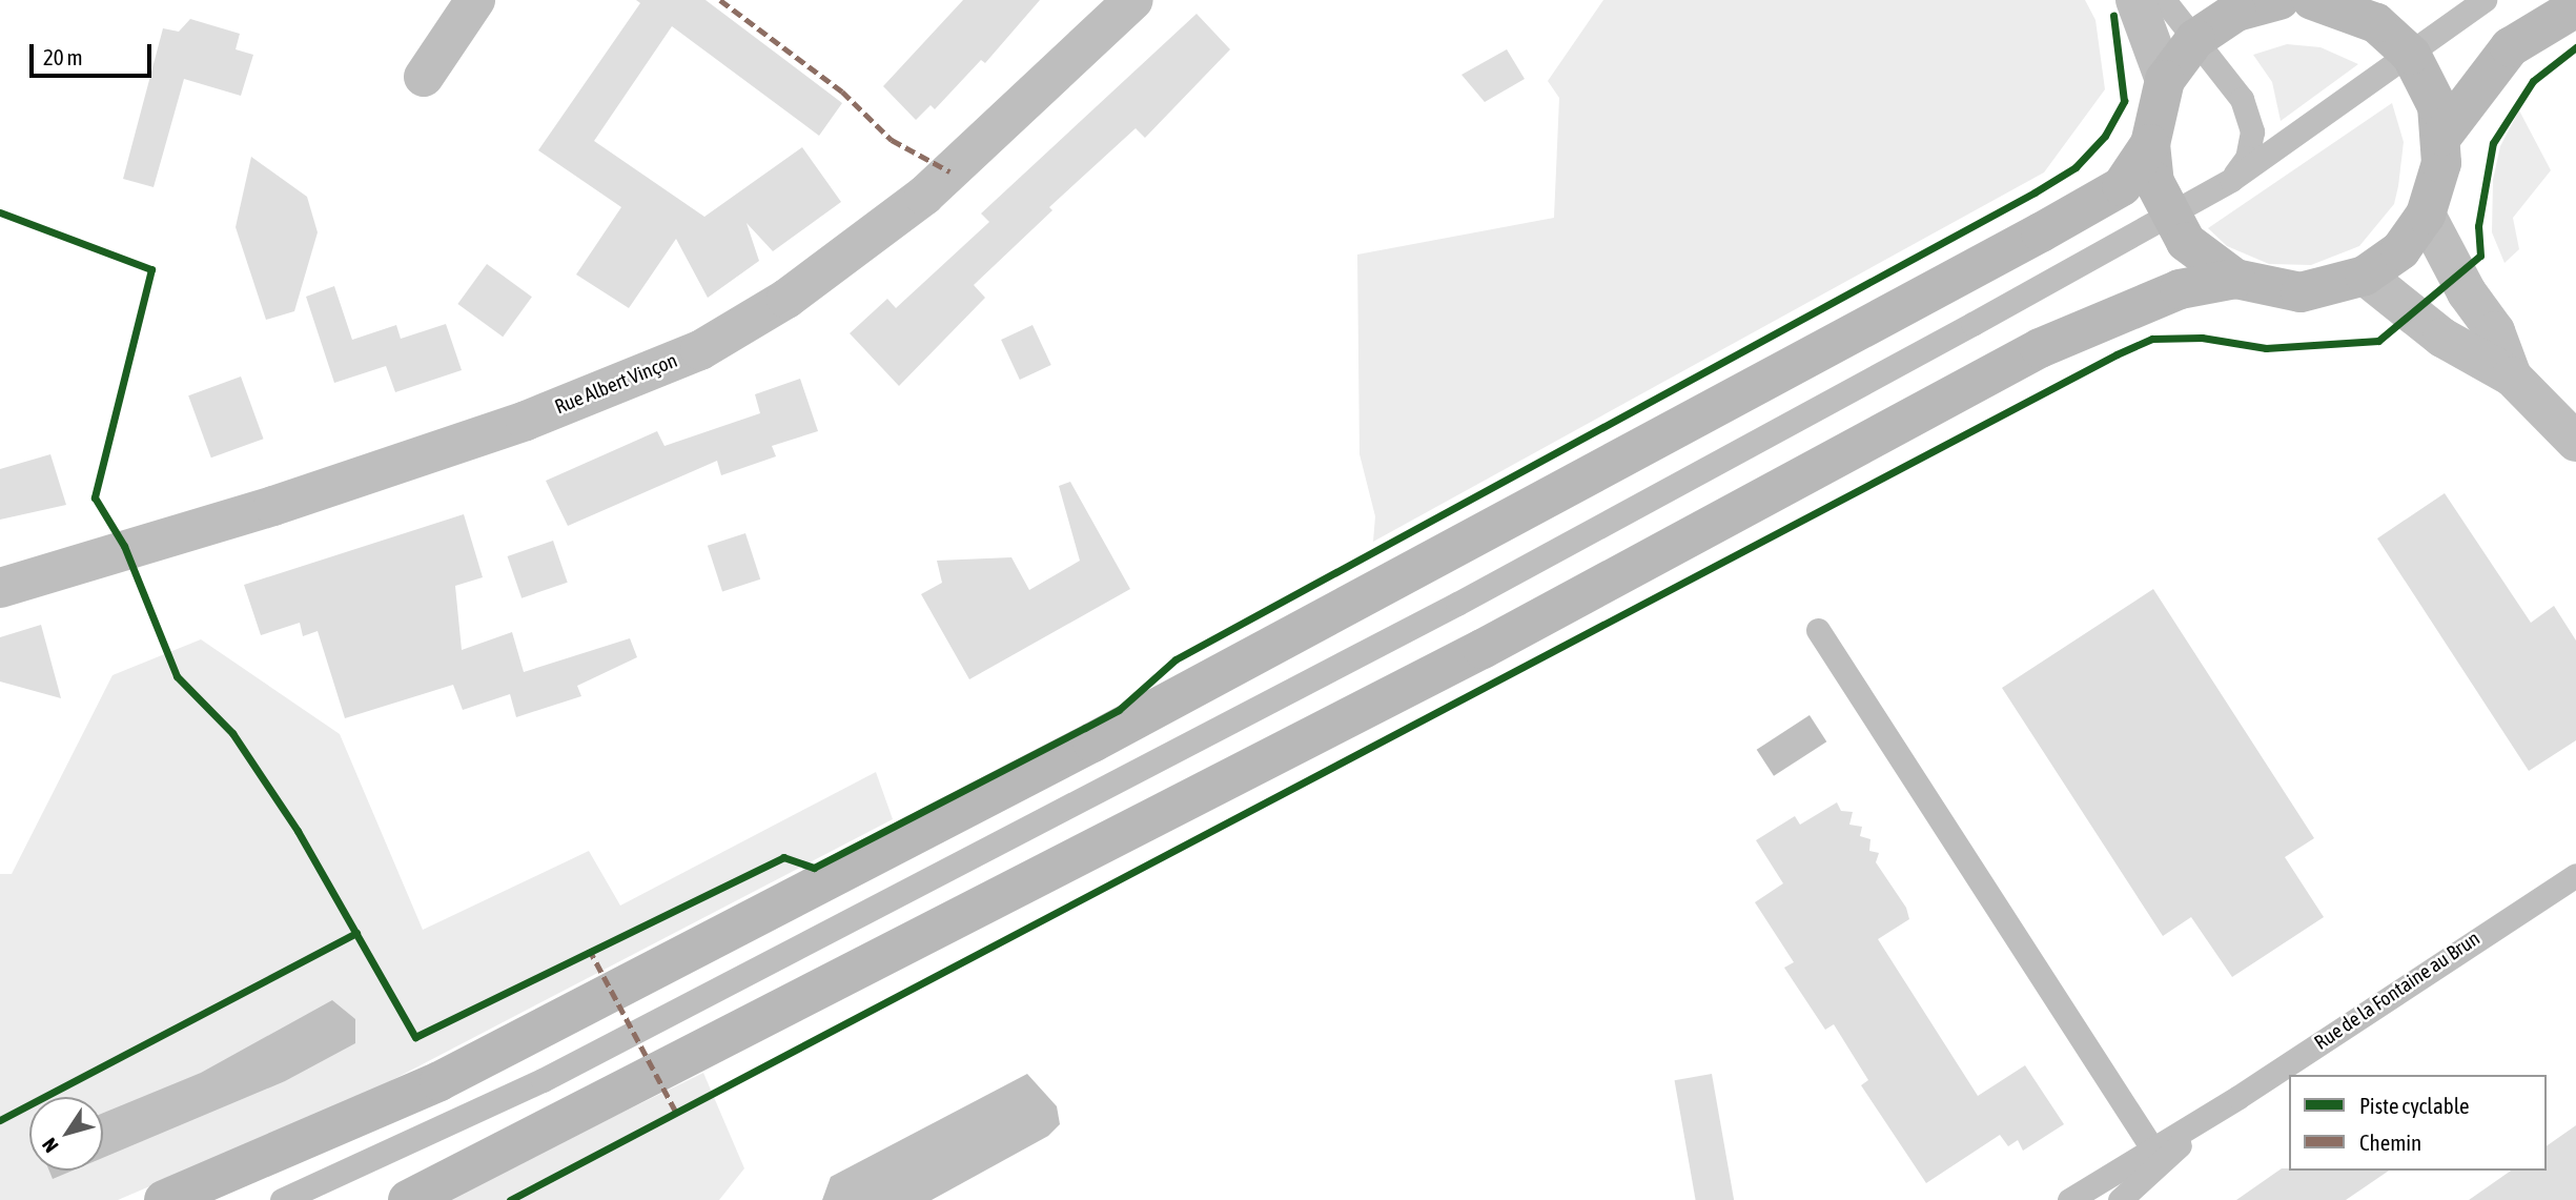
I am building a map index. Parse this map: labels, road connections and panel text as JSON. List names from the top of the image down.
{
  "streets": {
    "street": ["Rue Albert Vinçon"],
    "lane": ["Rue de la Fontaine au Brun"]
  },
  "legend": ["Piste cyclable", "Chemin"],
  "scale_bar": "20 m",
  "north": "bottom left"
}
